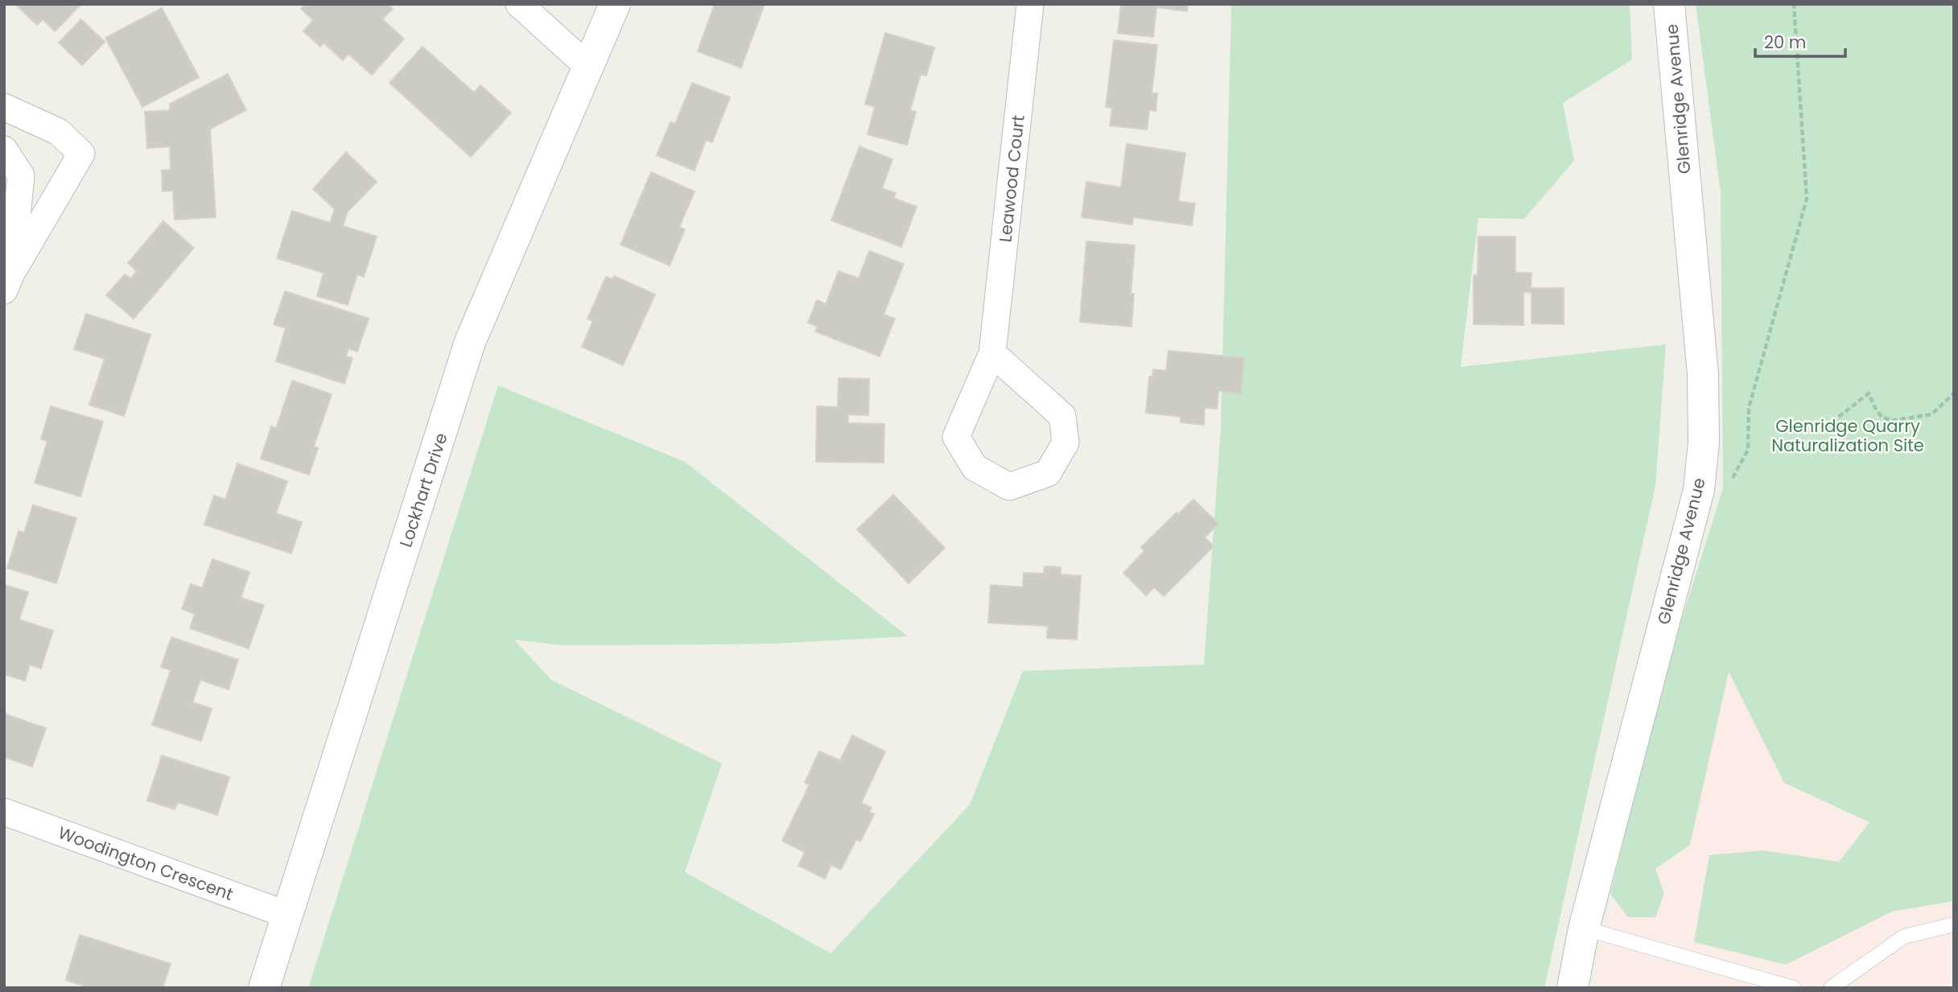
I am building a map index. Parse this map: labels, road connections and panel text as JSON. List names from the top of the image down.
{
  "streets": {
    "street": [
      "Glenridge Avenue",
      "Leawood Court",
      "Lockhart Drive",
      "Woodington Crescent"
    ]
  },
  "crossings": [
    ["Lockhart Drive", "Woodington Crescent"]
  ],
  "parks": ["Glenridge Quarry Naturalization Site"],
  "scale_bar": "20 m"
}
